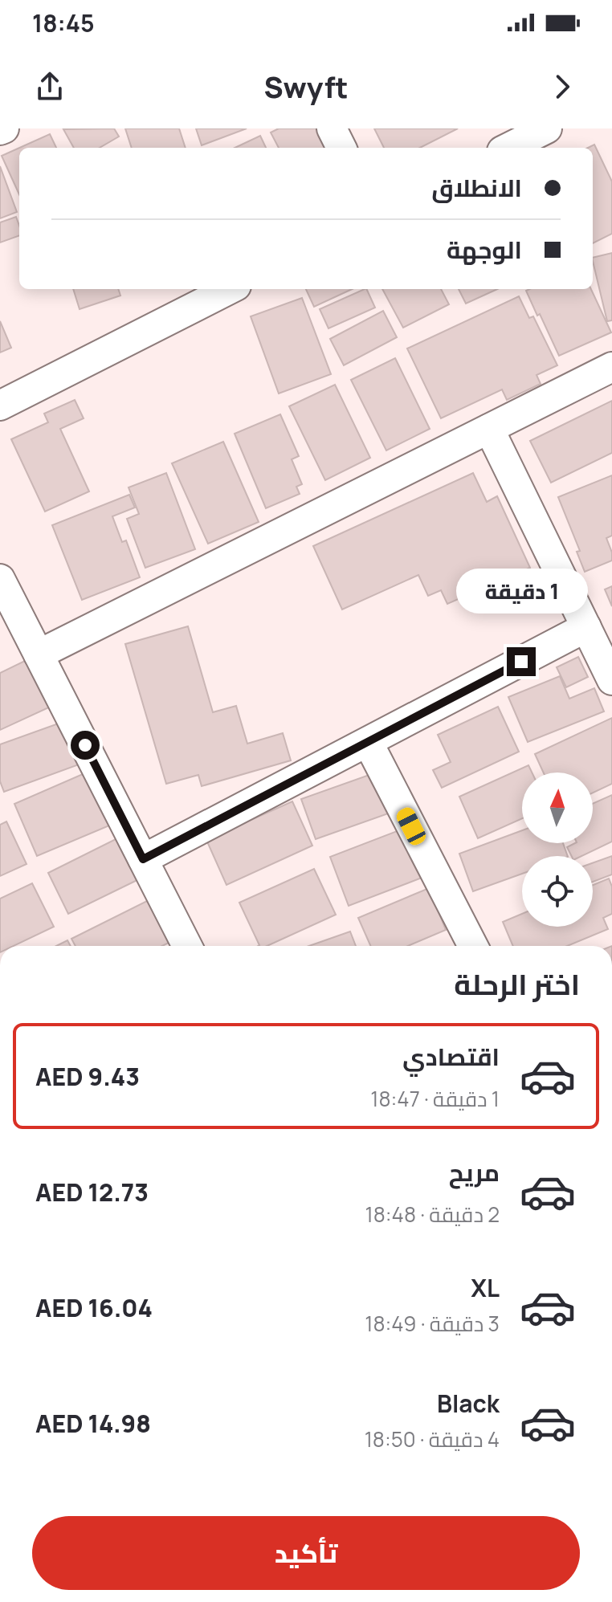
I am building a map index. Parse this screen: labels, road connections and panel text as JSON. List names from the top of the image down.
{
  "north": "top",
  "page": {
    "status": "18:45",
    "header": "Swyft",
    "banner": ["الانطلاق", "الوجهة"],
    "bubble": "1 دقيقة",
    "heading": "اختر الرحلة",
    "list": [
      {
        "name": "اقتصادي",
        "note": "1 دقيقة · 18:47",
        "value": "AED 9.43"
      },
      {
        "name": "مريح",
        "note": "2 دقيقة · 18:48",
        "value": "AED 12.73"
      },
      {
        "name": "XL",
        "note": "3 دقيقة · 18:49",
        "value": "AED 16.04"
      },
      {
        "name": "Black",
        "note": "4 دقيقة · 18:50",
        "value": "AED 14.98"
      }
    ],
    "buttons": "تأكيد"
  }
}
